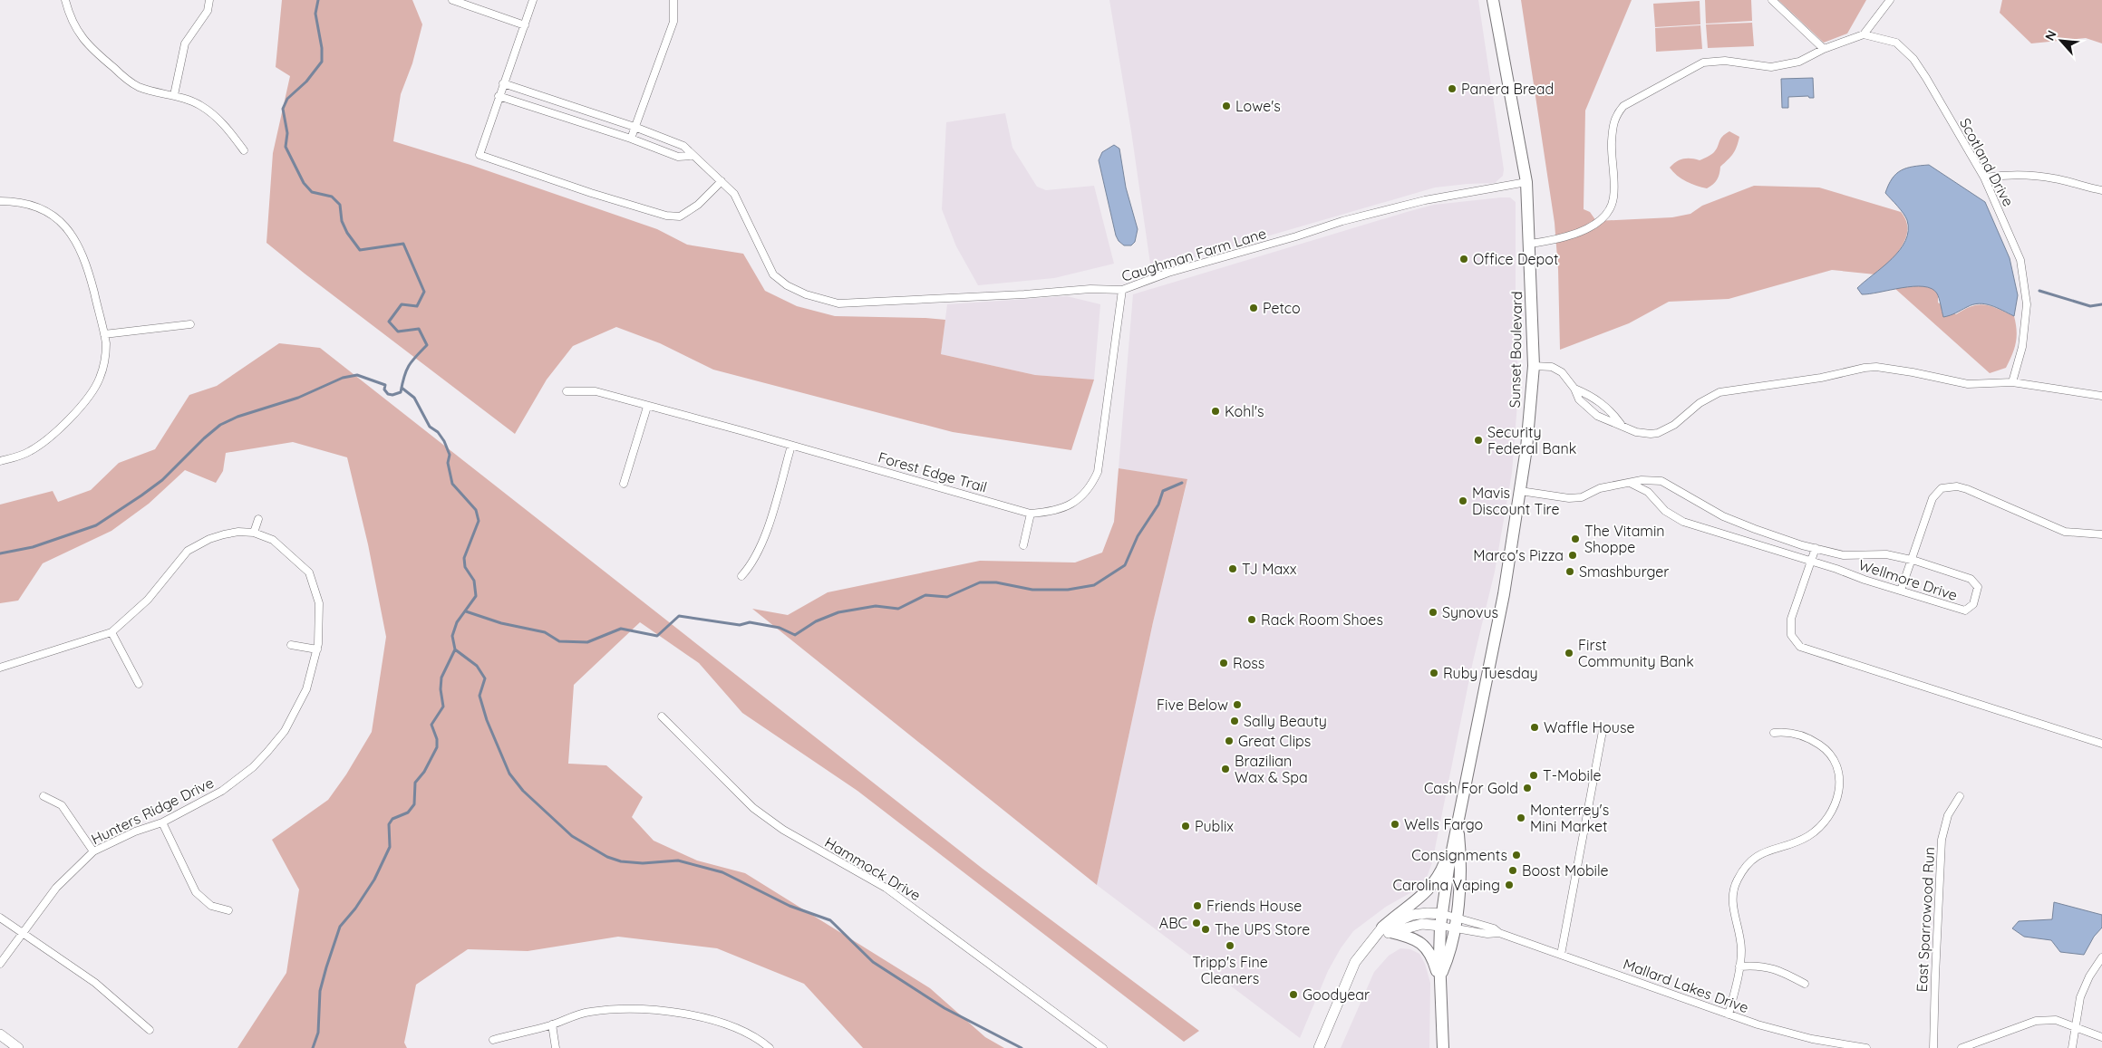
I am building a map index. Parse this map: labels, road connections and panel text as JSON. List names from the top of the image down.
{
  "streets": {
    "main road": ["Sunset Boulevard"],
    "street": [
      "Scotland Drive",
      "Caughman Farm Lane",
      "Forest Edge Trail",
      "Wellmore Drive",
      "Hunters Ridge Drive",
      "Hammock Drive",
      "East Sparrowood Run",
      "Mallard Lakes Drive"
    ]
  },
  "crossings": [
    ["Caughman Farm Lane", "Sunset Boulevard"],
    ["Caughman Farm Lane", "Forest Edge Trail"],
    ["Sunset Boulevard", "Wellmore Drive"],
    ["Sunset Boulevard", "Mallard Lakes Drive"]
  ],
  "places": [
    "Panera Bread",
    "Lowe's",
    "Office Depot",
    "Petco",
    "Kohl's",
    "Security Federal Bank",
    "Mavis Discount Tire",
    "The Vitamin Shoppe",
    "Marco's Pizza",
    "TJ Maxx",
    "Smashburger",
    "Synovus",
    "Rack Room Shoes",
    "First Community Bank",
    "Ross",
    "Ruby Tuesday",
    "Five Below",
    "Sally Beauty",
    "Waffle House",
    "Great Clips",
    "Brazilian Wax & Spa",
    "T-Mobile",
    "Cash For Gold",
    "Monterrey's Mini Market",
    "Wells Fargo",
    "Publix",
    "Consignments",
    "Boost Mobile",
    "Carolina Vaping",
    "Friends House",
    "ABC",
    "The UPS Store",
    "Tripp's Fine Cleaners",
    "Goodyear"
  ],
  "north": "top left"
}
